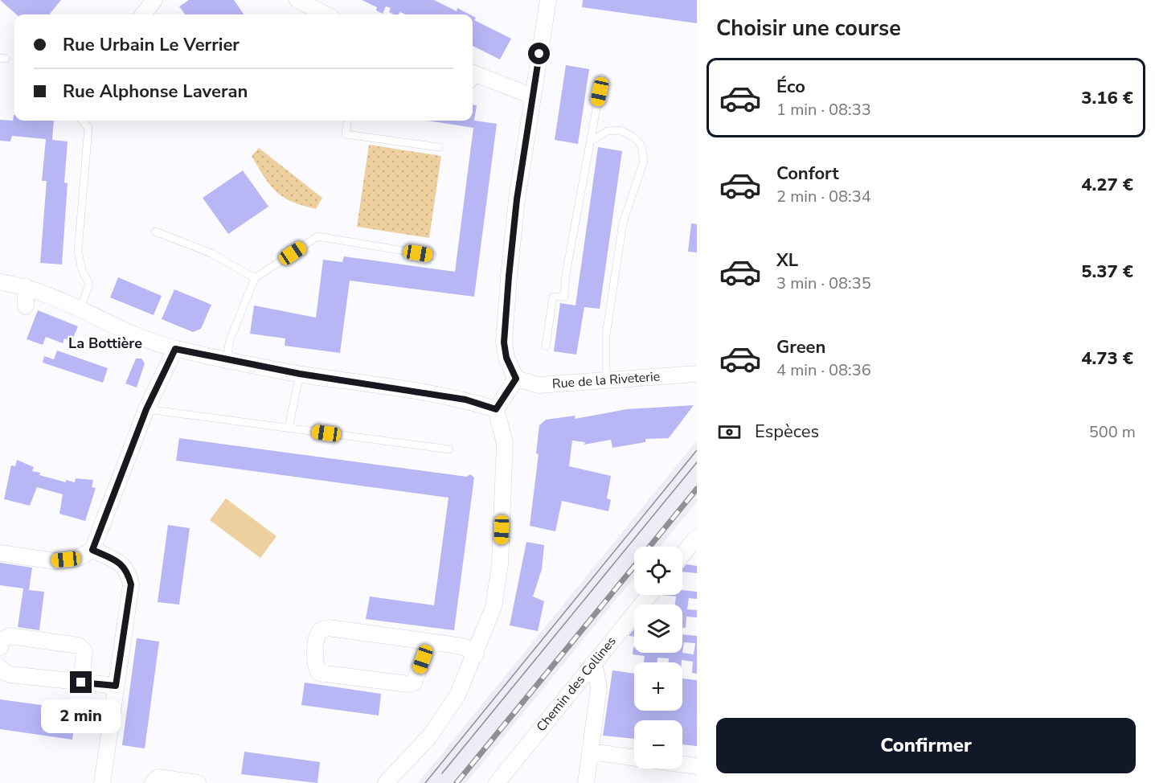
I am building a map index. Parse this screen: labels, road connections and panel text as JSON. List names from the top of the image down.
{
  "streets": {
    "street": ["Rue de la Riveterie", "Chemin des Collines"]
  },
  "districts": ["La Bottière"],
  "page": {
    "heading": "Choisir une course",
    "banner": ["Rue Urbain Le Verrier", "Rue Alphonse Laveran"],
    "list": [
      {
        "name": "Éco",
        "note": "1 min · 08:33",
        "value": "3.16 €"
      },
      {
        "name": "Confort",
        "note": "2 min · 08:34",
        "value": "4.27 €"
      },
      {
        "name": "XL",
        "note": "3 min · 08:35",
        "value": "5.37 €"
      },
      {
        "name": "Green",
        "note": "4 min · 08:36",
        "value": "4.73 €"
      }
    ],
    "pay": ["Espèces", "500 m"],
    "map_buttons": ["+", "−"],
    "bubble": "2 min",
    "buttons": "Confirmer"
  }
}
